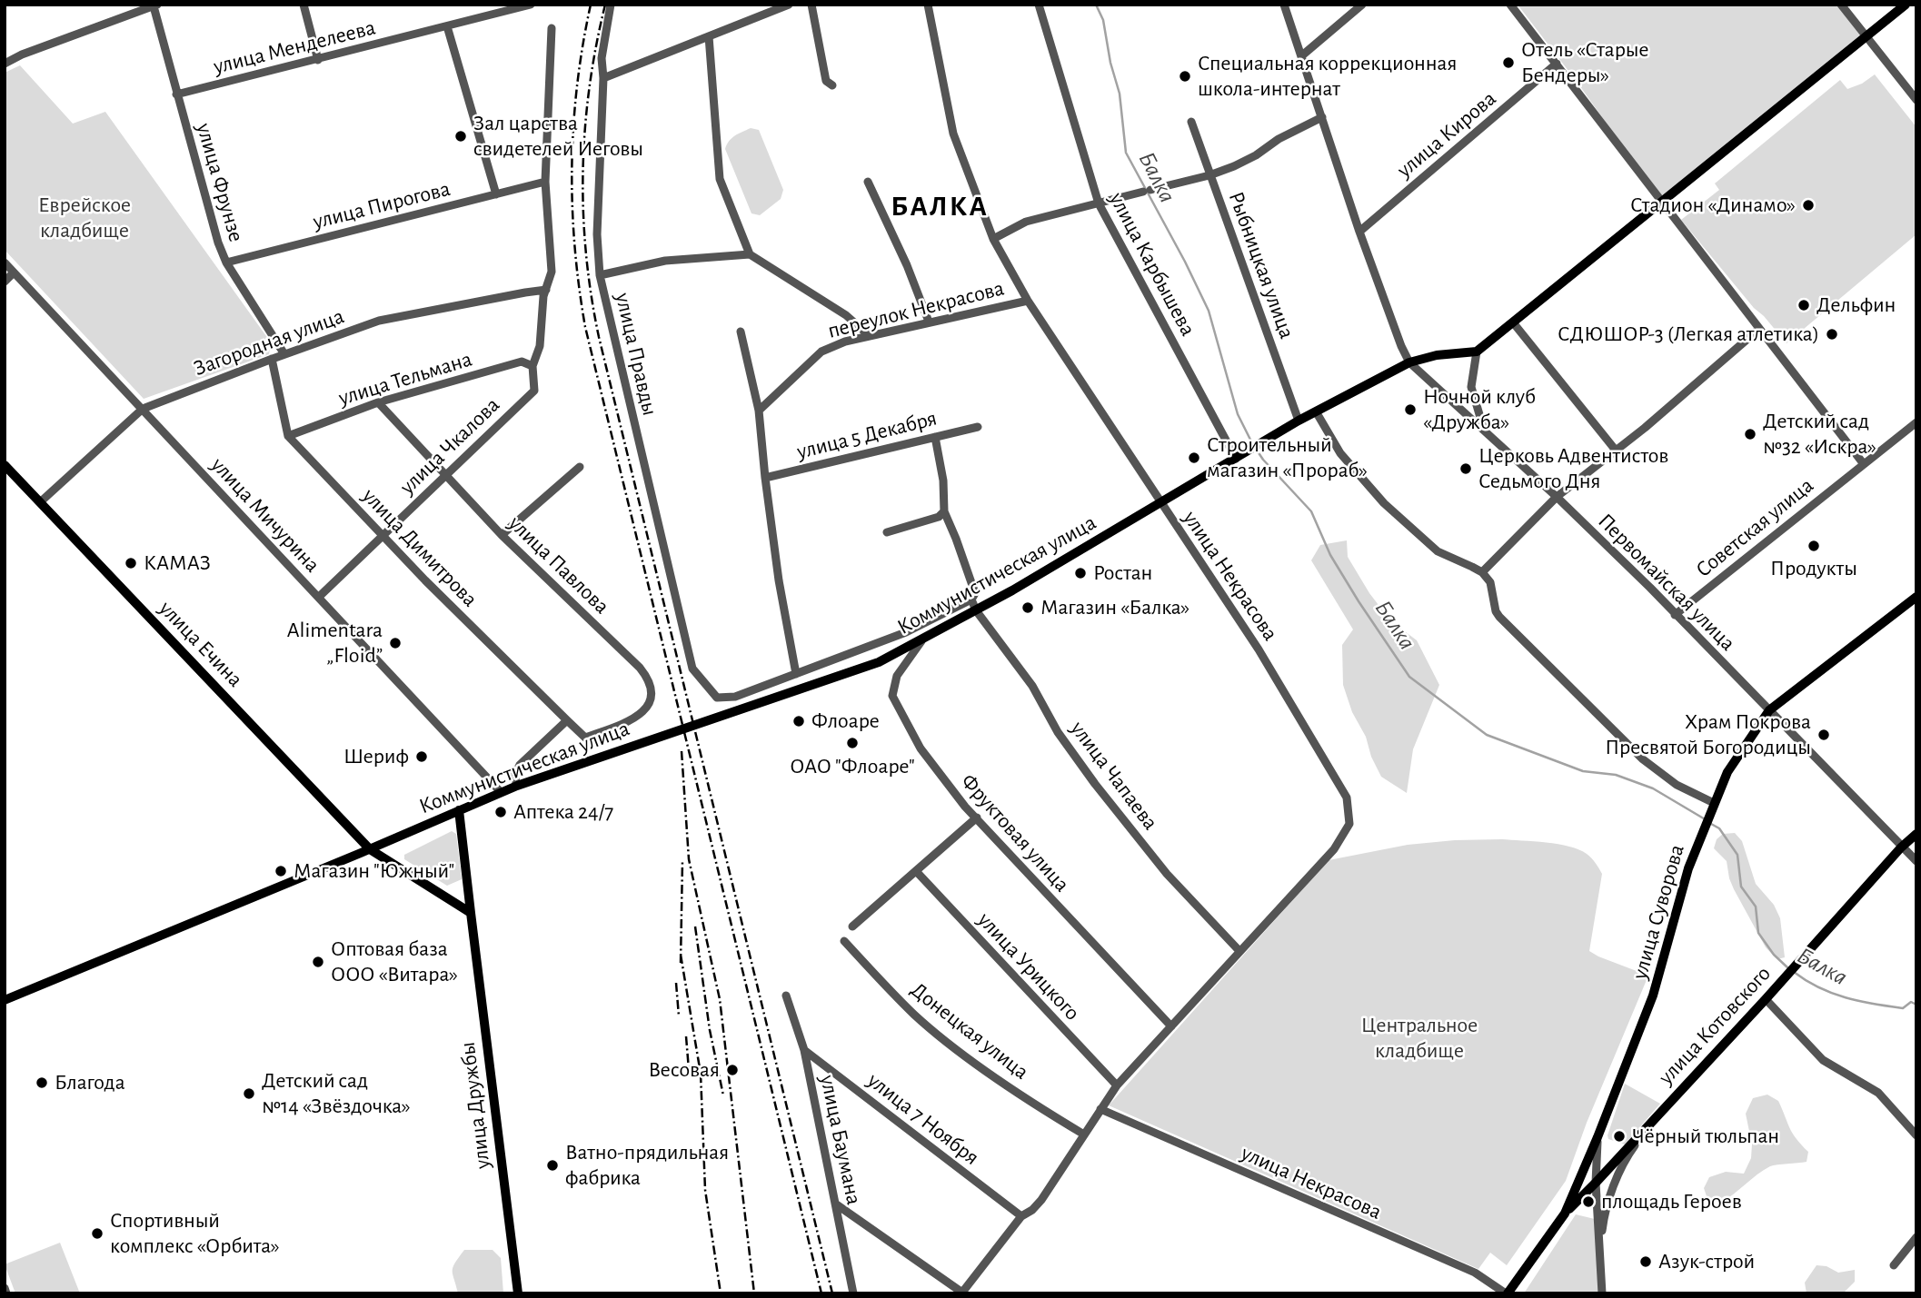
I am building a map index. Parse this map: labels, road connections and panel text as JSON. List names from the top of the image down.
{
  "streets": {
    "main road": [
      "Коммунистическая улица",
      "улица Ечина",
      "улица Суворова",
      "улица Котовского",
      "улица Дружбы"
    ],
    "street": [
      "улица Менделеева",
      "улица Кирова",
      "улица Фрунзе",
      "улица Пирогова",
      "улица Карбышева",
      "Рыбницкая улица",
      "переулок Некрасова",
      "Загородная улица",
      "улица Правды",
      "улица Тельмана",
      "улица 5 Декабря",
      "улица Чкалова",
      "улица Мичурина",
      "Советская улица",
      "улица Димитрова",
      "улица Павлова",
      "улица Некрасова",
      "Первомайская улица",
      "улица Чапаева",
      "Фруктовая улица",
      "улица Урицкого",
      "Донецкая улица",
      "улица 7 Ноября",
      "улица Баумана"
    ]
  },
  "crossings": [
    ["улица Менделеева", "улица Фрунзе"],
    ["улица Кирова", "Первомайская улица"],
    ["улица Фрунзе", "улица Пирогова"],
    ["улица Фрунзе", "Загородная улица"],
    ["улица Карбышева", "Коммунистическая улица"],
    ["Рыбницкая улица", "Коммунистическая улица"],
    ["переулок Некрасова", "улица Некрасова"],
    ["Загородная улица", "улица Мичурина"],
    ["Загородная улица", "улица Ечина"],
    ["улица Тельмана", "улица Чкалова"],
    ["улица Тельмана", "улица Димитрова"],
    ["улица Тельмана", "улица Павлова"],
    ["улица Чкалова", "улица Мичурина"],
    ["улица Чкалова", "улица Димитрова"],
    ["улица Чкалова", "улица Павлова"],
    ["улица Мичурина", "Коммунистическая улица"],
    ["Советская улица", "Первомайская улица"],
    ["улица Димитрова", "улица Павлова"],
    ["Коммунистическая улица", "улица Некрасова"],
    ["Коммунистическая улица", "Первомайская улица"],
    ["Коммунистическая улица", "улица Ечина"],
    ["Коммунистическая улица", "улица Чапаева"],
    ["Коммунистическая улица", "Фруктовая улица"],
    ["Коммунистическая улица", "улица Дружбы"],
    ["улица Некрасова", "улица Чапаева"],
    ["улица Некрасова", "Фруктовая улица"],
    ["улица Некрасова", "улица Суворова"],
    ["улица Некрасова", "улица Урицкого"],
    ["улица Некрасова", "Донецкая улица"],
    ["улица Некрасова", "улица 7 Ноября"],
    ["Первомайская улица", "улица Суворова"],
    ["Первомайская улица", "улица Котовского"],
    ["улица Суворова", "улица Котовского"],
    ["улица 7 Ноября", "улица Баумана"]
  ],
  "districts": ["БАЛКА"],
  "water": ["Балка"],
  "parks": ["Еврейское кладбище", "Центральное кладбище"],
  "places": [
    "Отель «Старые Бендеры»",
    "Специальная коррекционная школа-интернат",
    "Зал царства свидетелей Иеговы",
    "Стадион «Динамо»",
    "Дельфин",
    "СДЮШОР-3 (Легкая атлетика)",
    "Ночной клуб «Дружба»",
    "Детский сад №32 «Искра»",
    "Строительный магазин «Прораб»",
    "Церковь Адвентистов Седьмого Дня",
    "Продукты",
    "КАМАЗ",
    "Ростан",
    "Магазин «Балка»",
    "Alimentara „Floid”",
    "Флоаре",
    "Храм Покрова Пресвятой Богородицы",
    "ОАО \"Флоаре\"",
    "Шериф",
    "Аптека 24/7",
    "Магазин \"Южный\"",
    "Оптовая база ООО «Витара»",
    "Весовая",
    "Благода",
    "Детский сад №14 «Звёздочка»",
    "Чёрный тюльпан",
    "Ватно-прядильная фабрика",
    "площадь Героев",
    "Спортивный комплекс «Орбита»",
    "Азук-строй"
  ]
}
